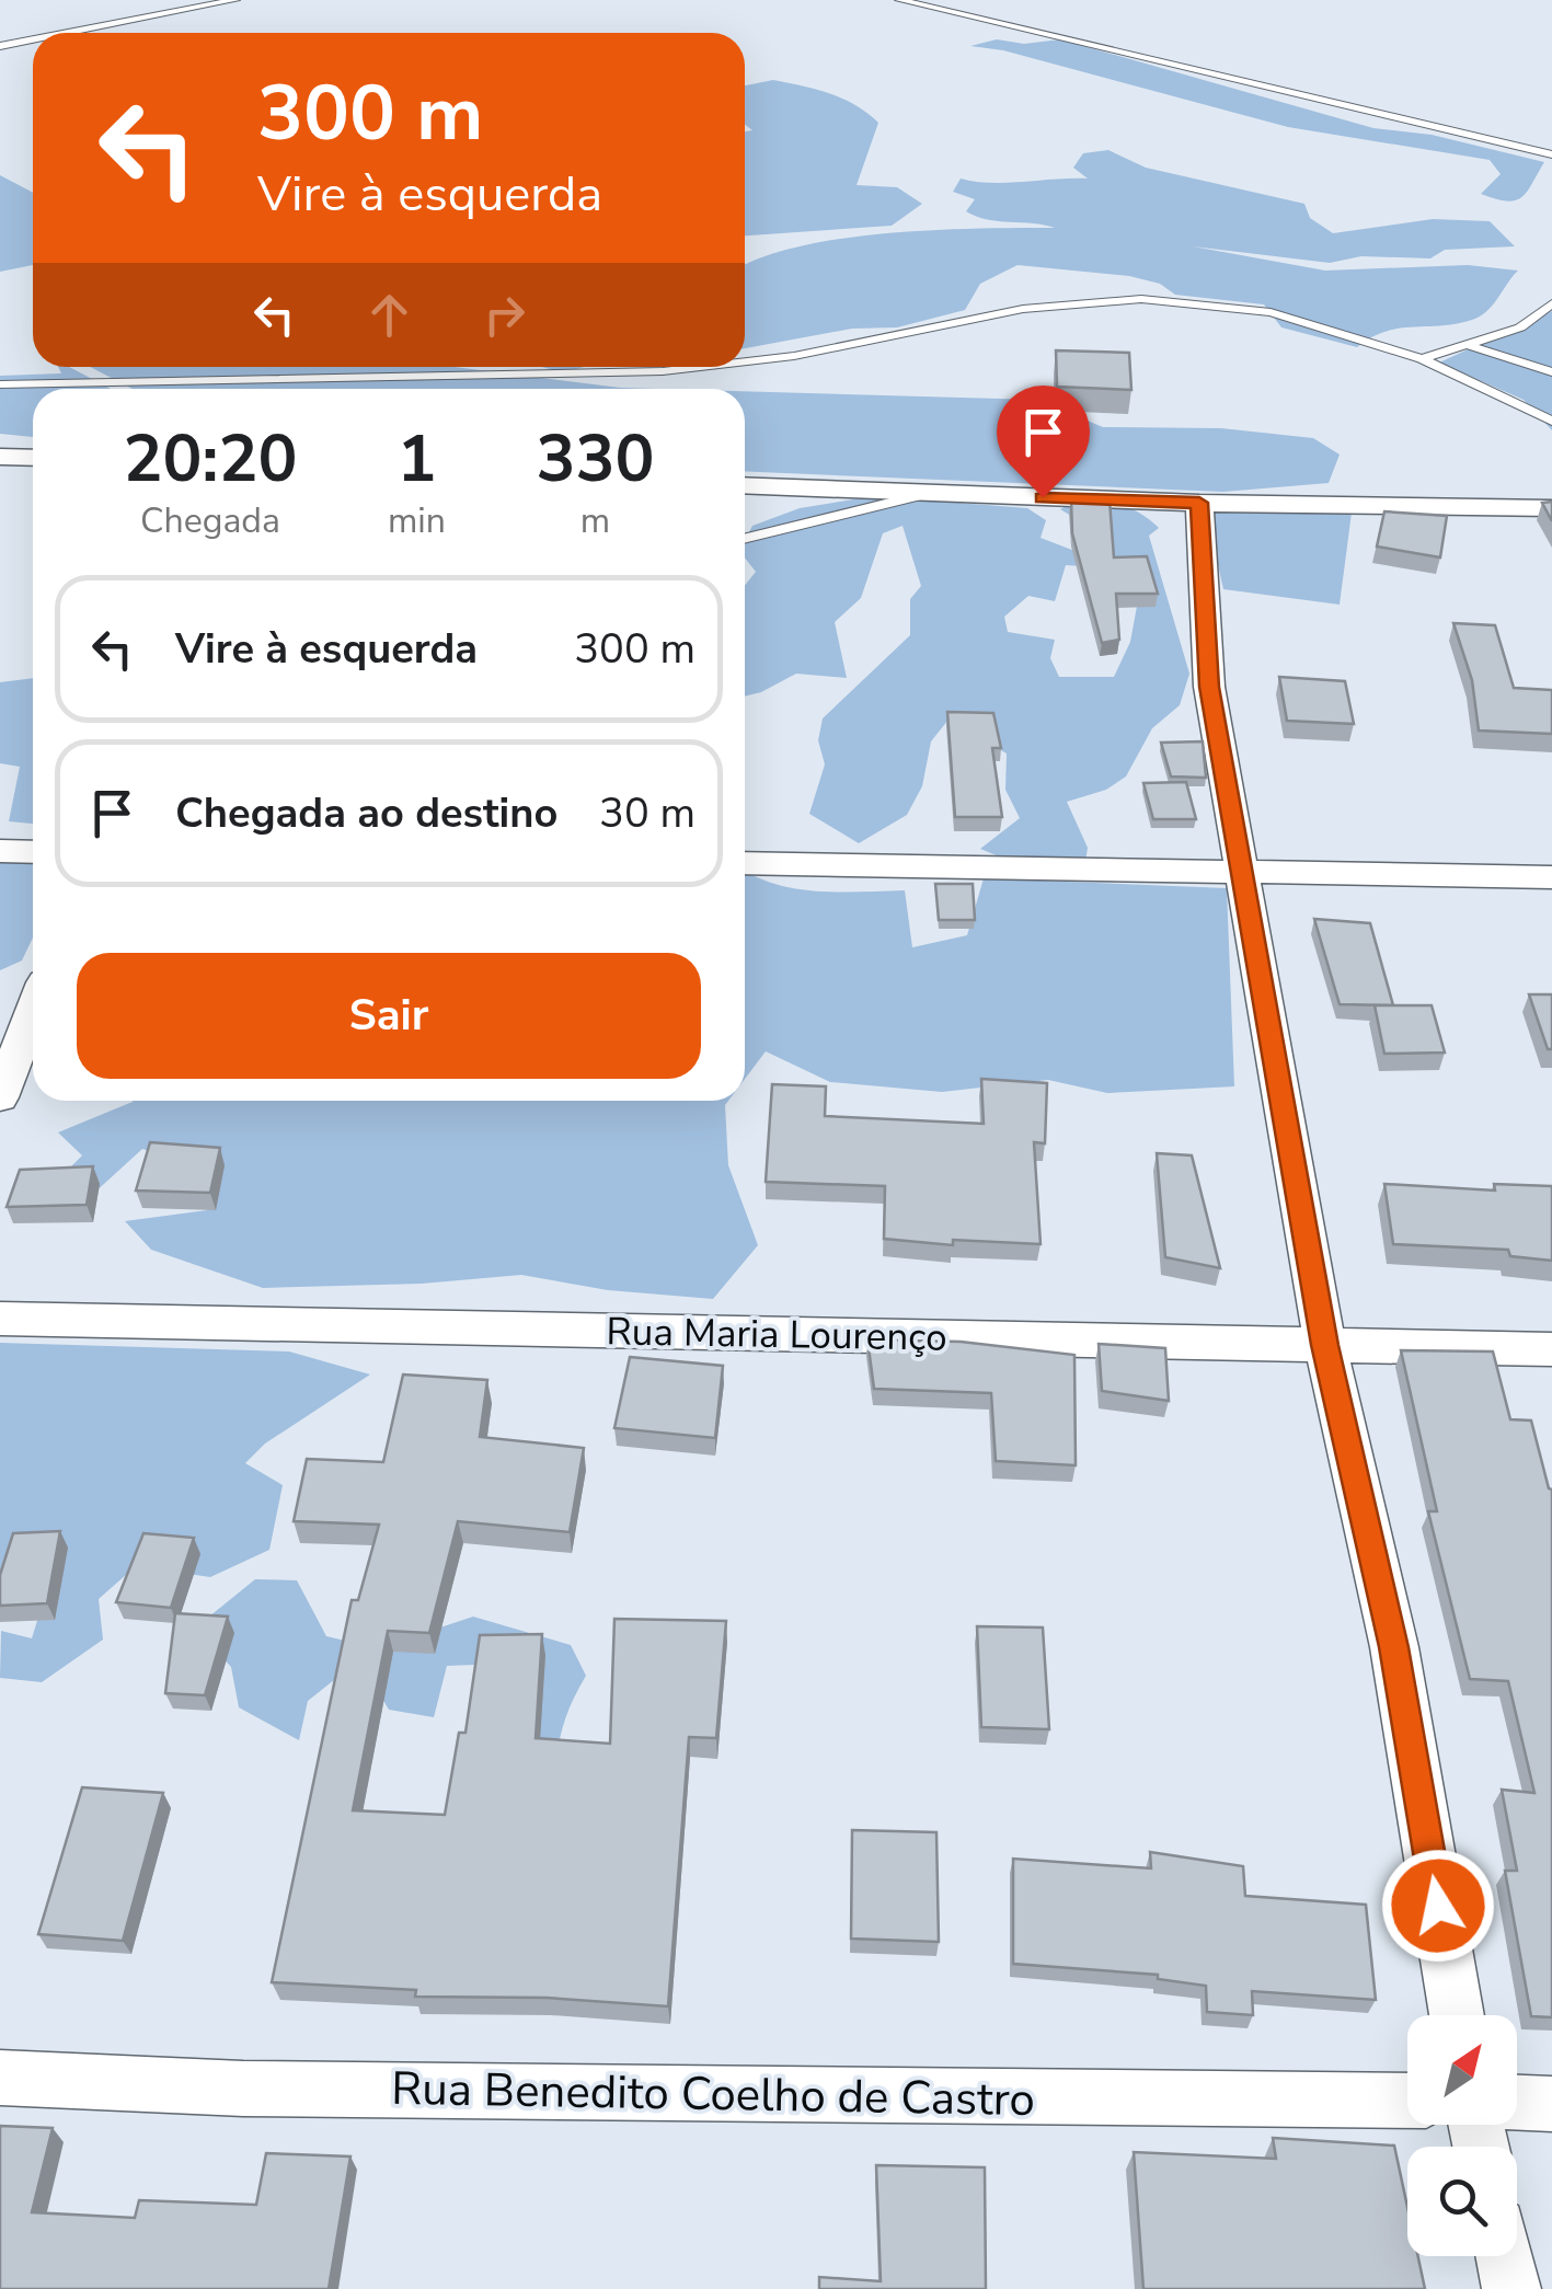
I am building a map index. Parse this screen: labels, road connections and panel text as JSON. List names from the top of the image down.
{
  "streets": {
    "street": ["Rua Maria Lourenço", "Rua Benedito Coelho de Castro"]
  },
  "north": "top right",
  "page": {
    "turn": ["300 m", "Vire à esquerda"],
    "eta": [
      "20:20",
      "Chegada",
      "1",
      "min",
      "330",
      "m"
    ],
    "list": [
      {
        "name": "Vire à esquerda",
        "value": "300 m"
      },
      {
        "name": "Chegada ao destino",
        "value": "30 m"
      }
    ],
    "buttons": "Sair"
  }
}
